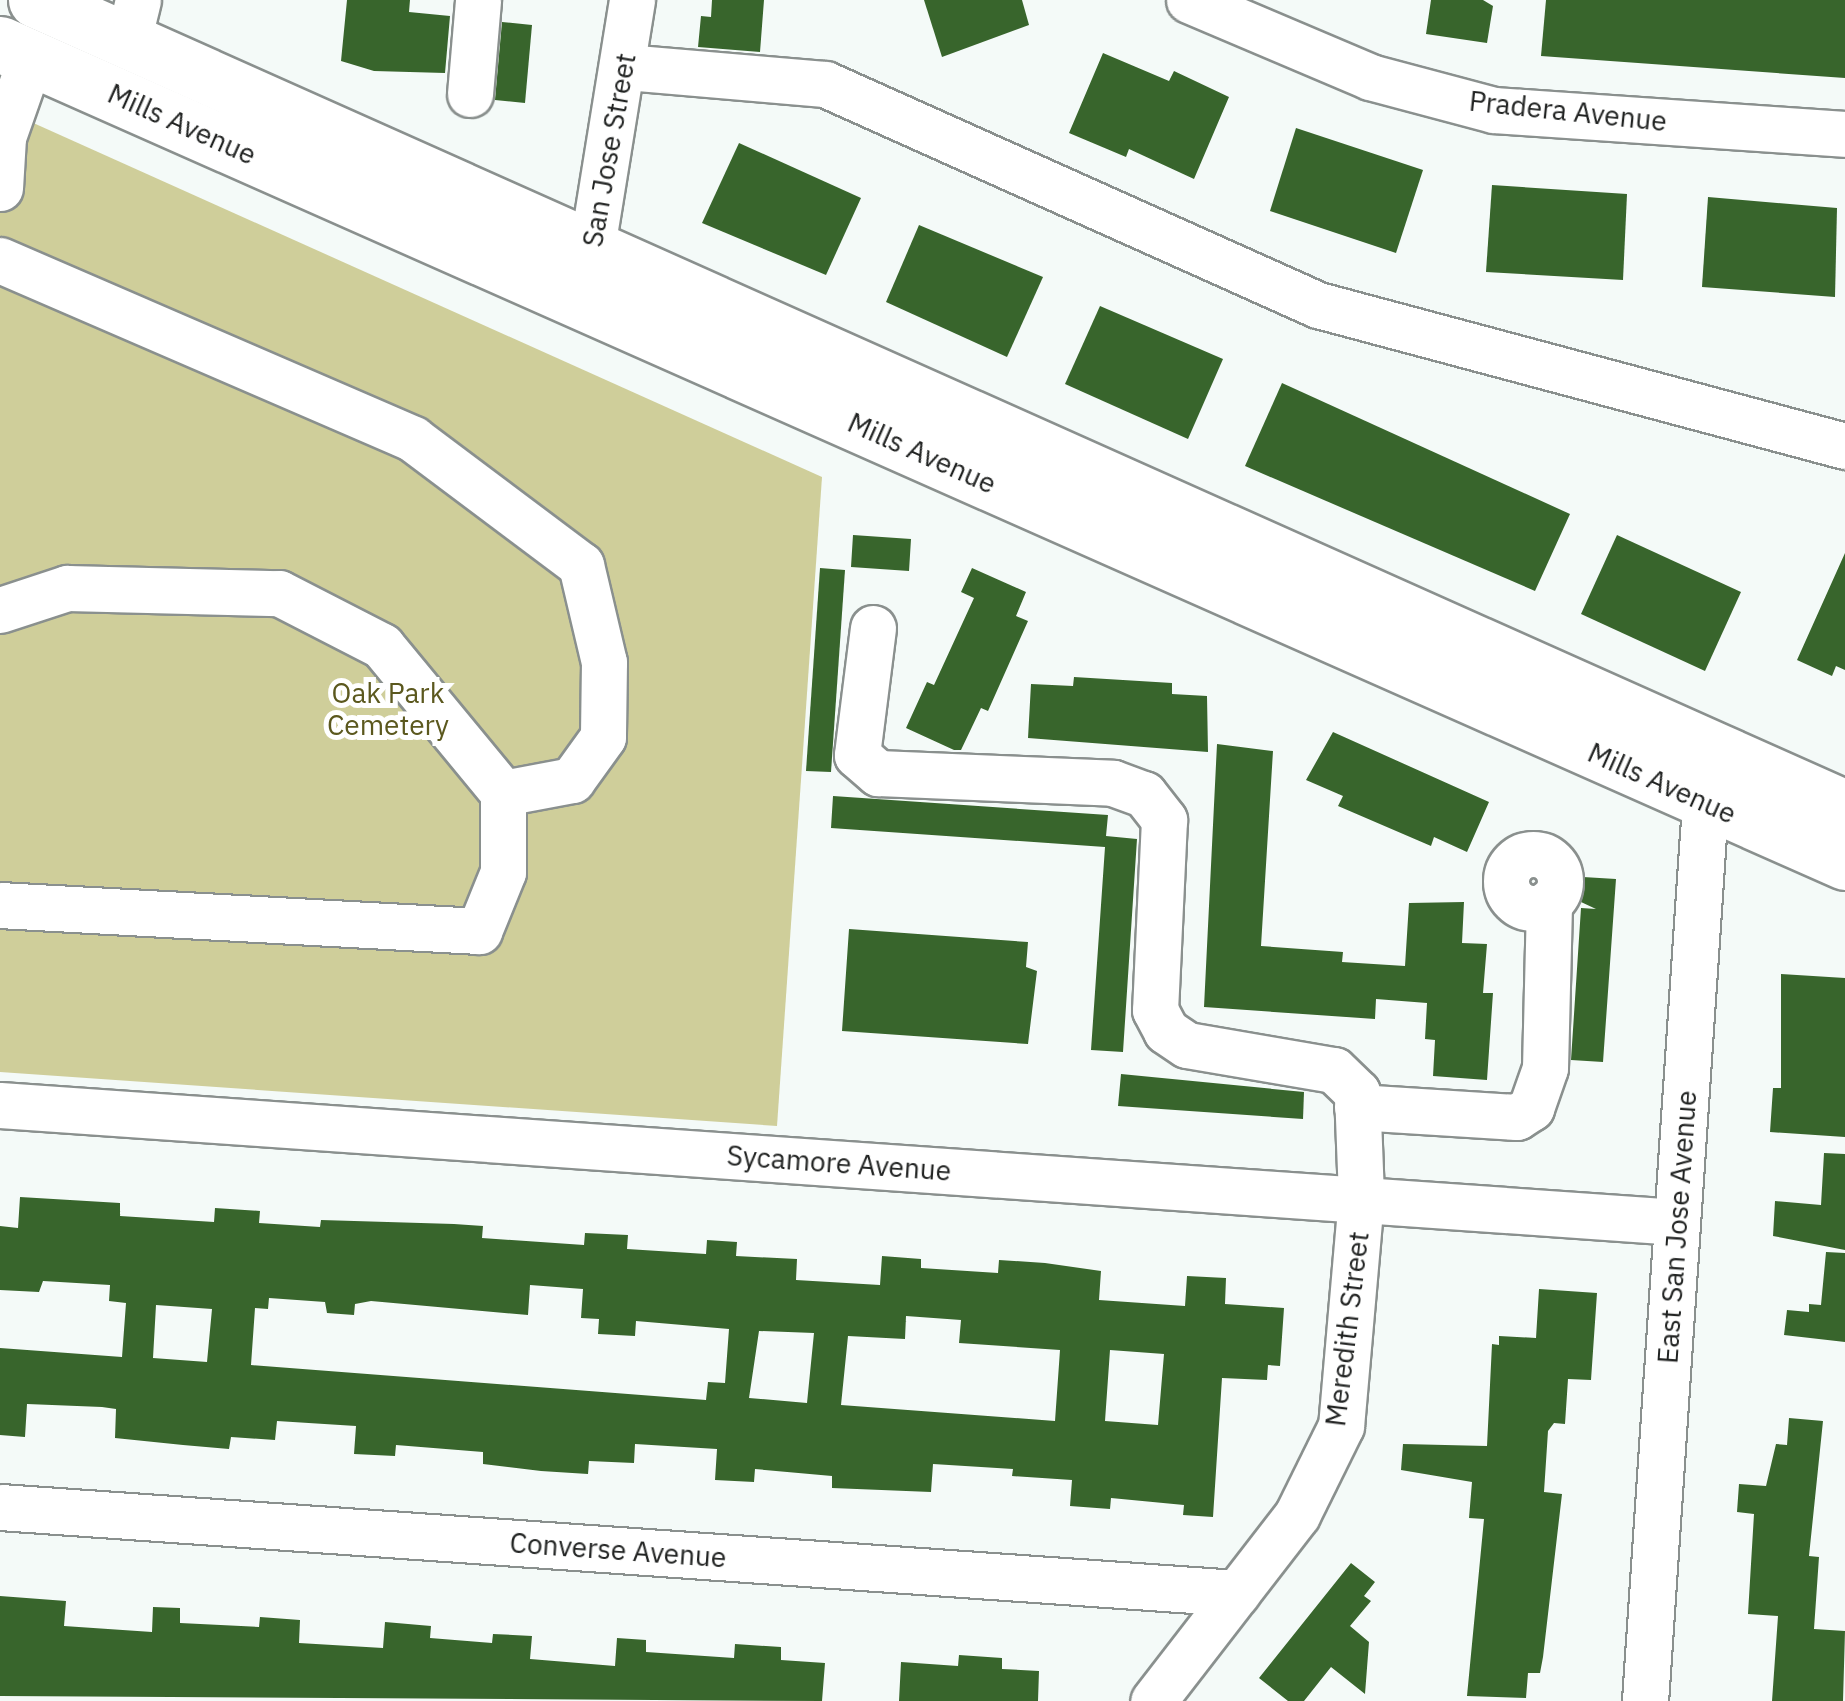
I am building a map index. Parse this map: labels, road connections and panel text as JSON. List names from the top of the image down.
{
  "streets": {
    "main road": ["Mills Avenue"],
    "street": [
      "Pradera Avenue",
      "San Jose Street",
      "Sycamore Avenue",
      "East San Jose Avenue",
      "Meredith Street",
      "Converse Avenue"
    ]
  },
  "crossings": [
    ["Mills Avenue", "San Jose Street"],
    ["Mills Avenue", "East San Jose Avenue"],
    ["Sycamore Avenue", "East San Jose Avenue"],
    ["Sycamore Avenue", "Meredith Street"],
    ["Meredith Street", "Converse Avenue"]
  ],
  "parks": ["Oak Park Cemetery"]
}
